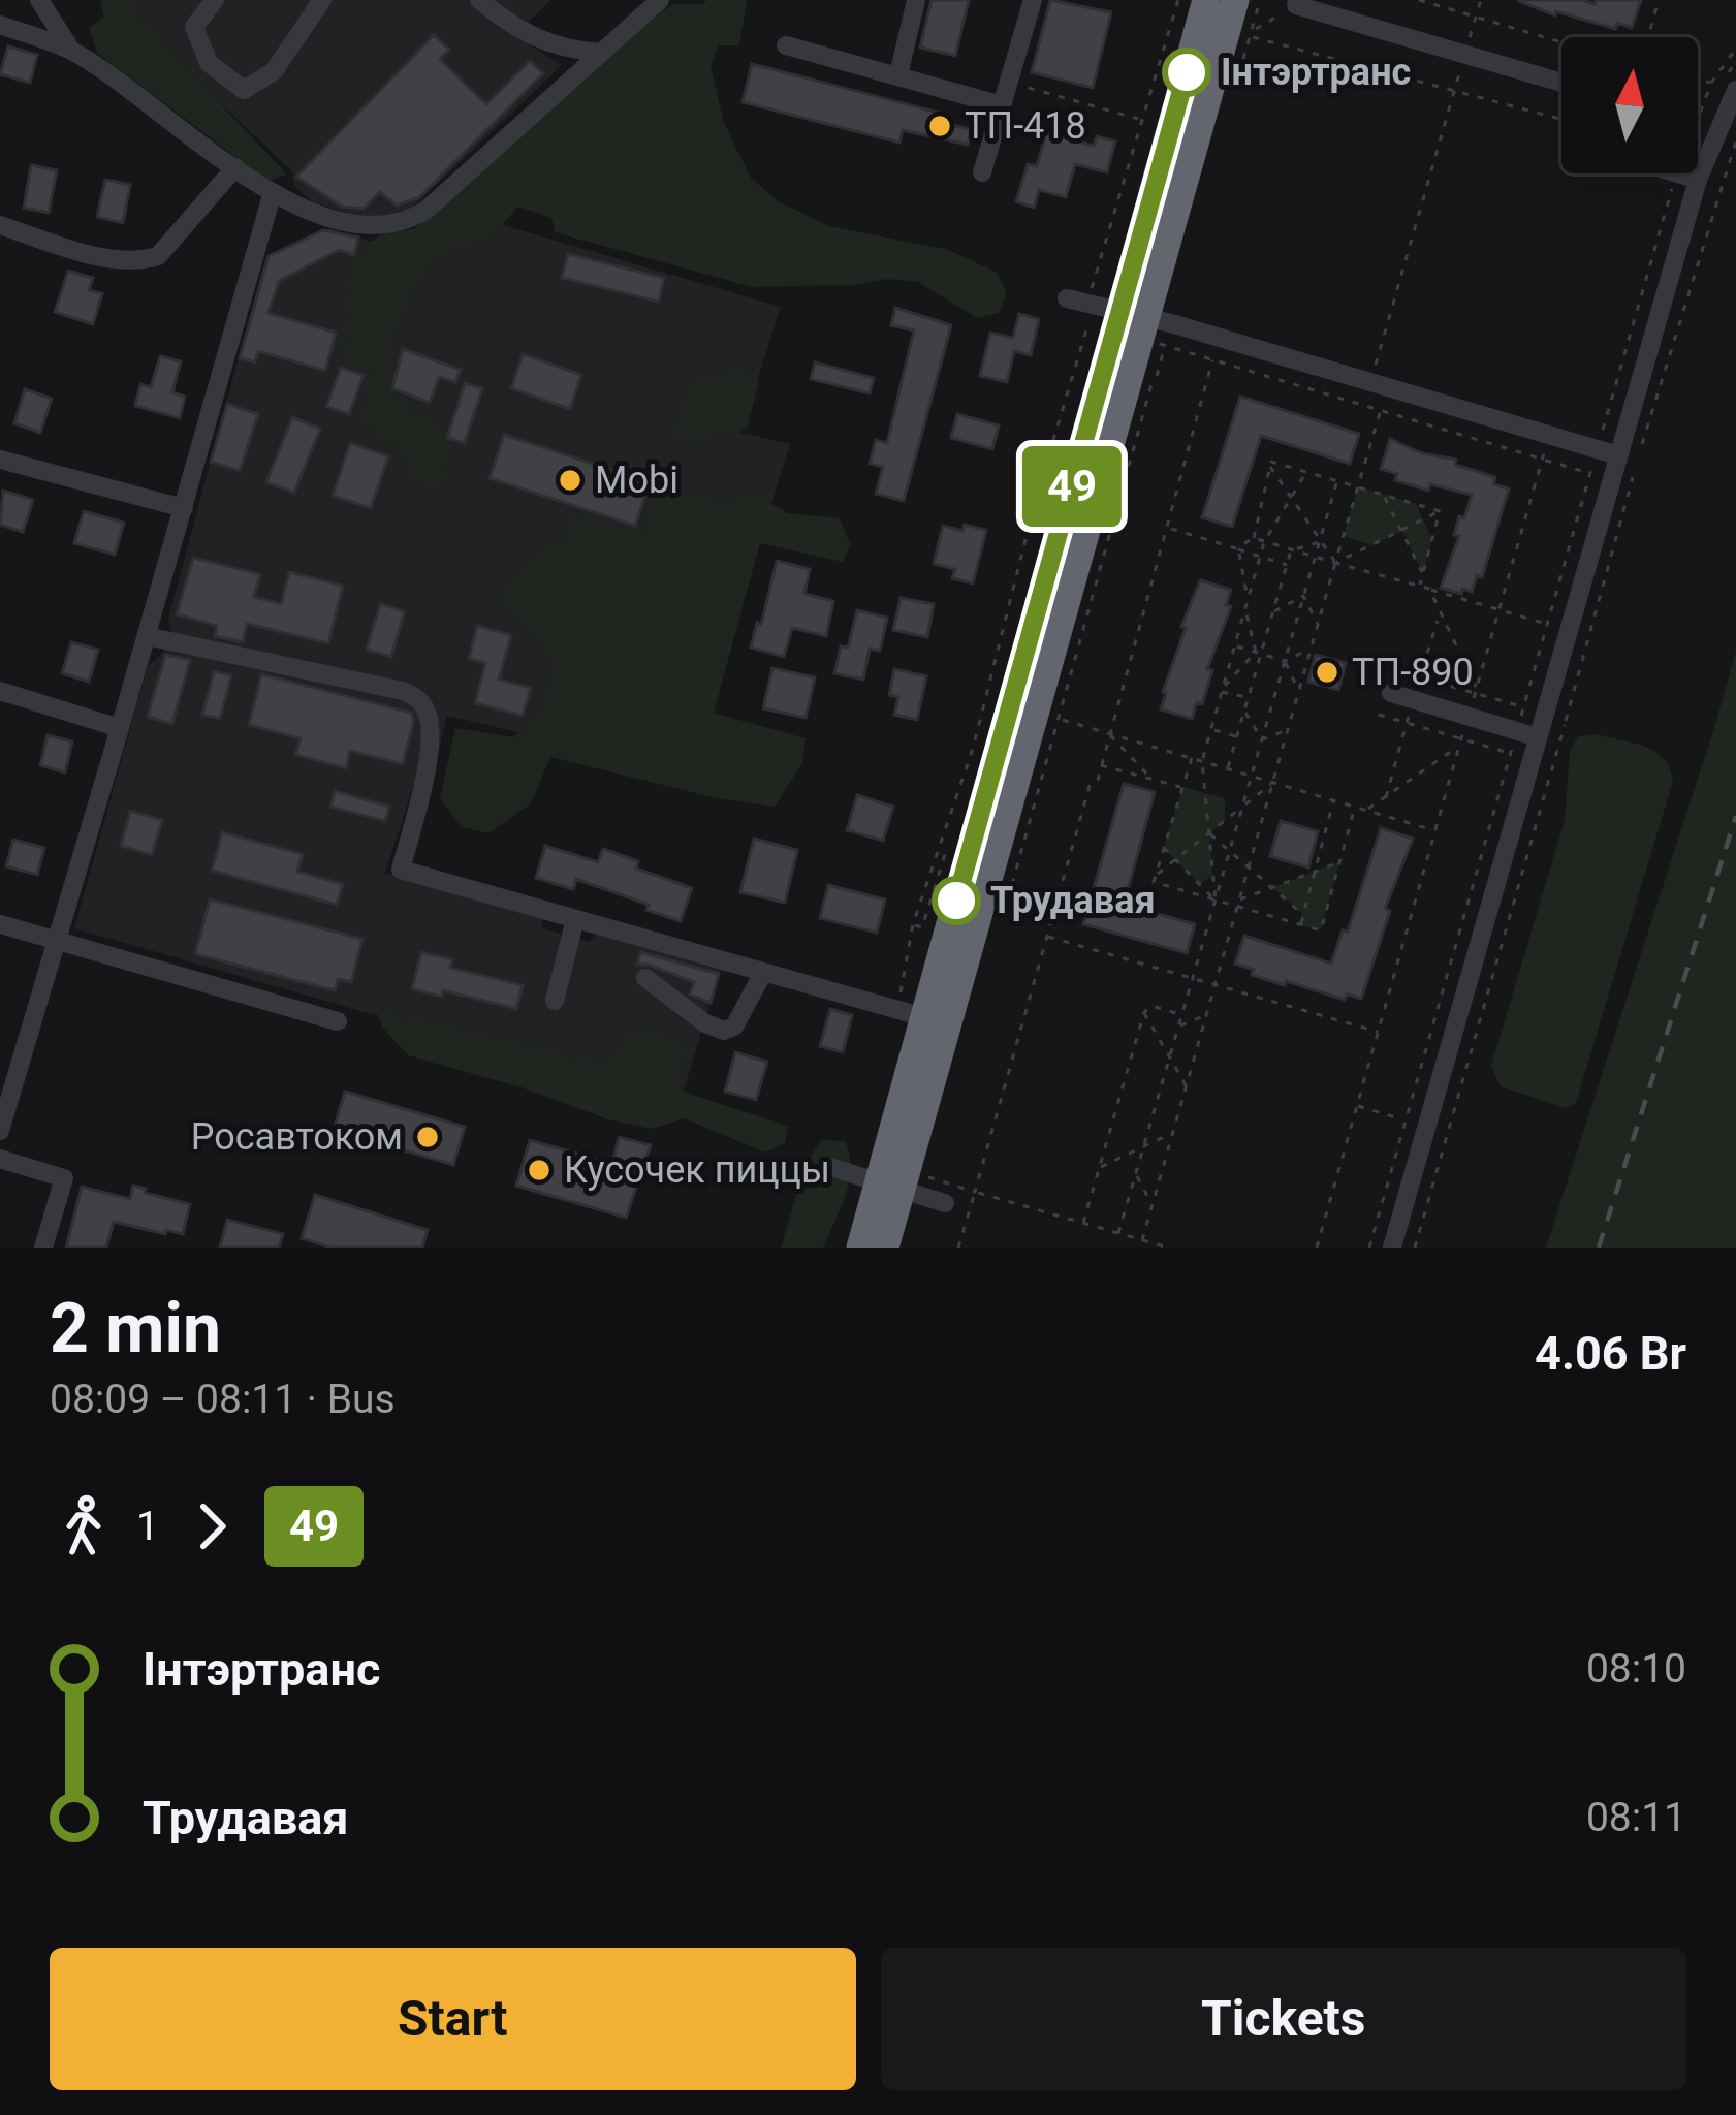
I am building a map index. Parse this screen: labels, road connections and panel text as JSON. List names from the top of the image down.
{
  "places": [
    "Інтэртранс",
    "ТП-418",
    "Mobi",
    "ТП-890",
    "Трудавая",
    "Росавтоком",
    "Кусочек пиццы"
  ],
  "lines": ["bus line 49"],
  "north": "top",
  "page": {
    "on_map": "49",
    "heading": ["2 min", "08:09 – 08:11 · Bus", "4.06 Br"],
    "legs": ["1", "49"],
    "list": [
      {
        "name": "Інтэртранс",
        "value": "08:10"
      },
      {
        "name": "Трудавая",
        "value": "08:11"
      }
    ],
    "buttons": ["Start", "Tickets"]
  }
}
